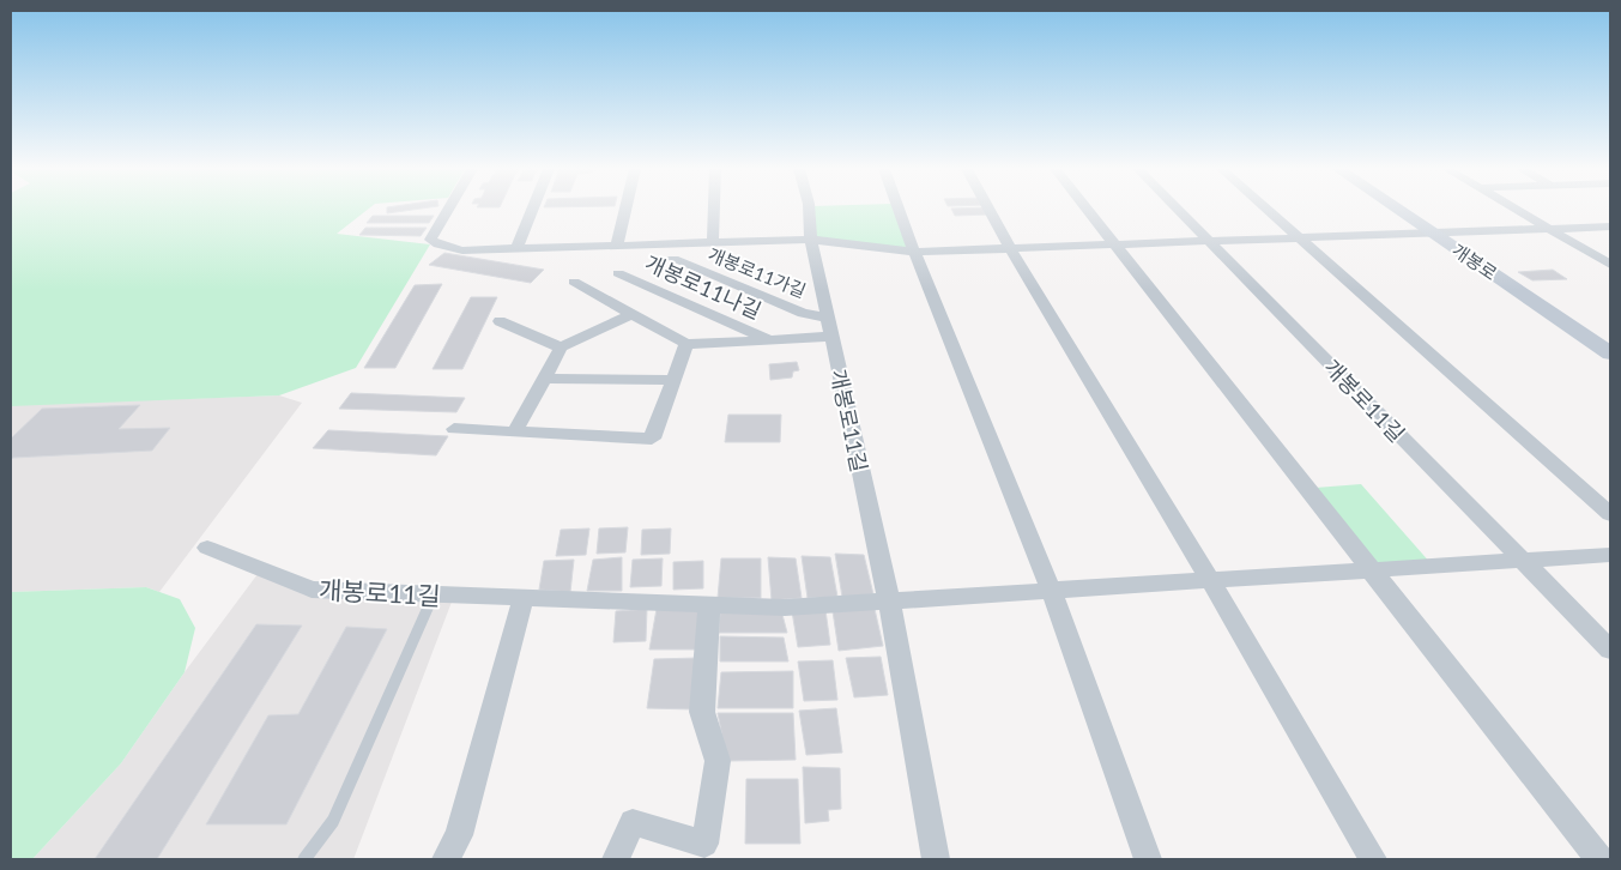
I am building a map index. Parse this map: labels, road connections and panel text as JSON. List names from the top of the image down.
{
  "streets": {
    "main road": ["개봉로"],
    "street": ["개봉로11가길", "개봉로11나길", "개봉로11길"]
  },
  "crossings": [
    ["개봉로11가길", "개봉로11길"],
    ["개봉로11나길", "개봉로11길"]
  ]
}
